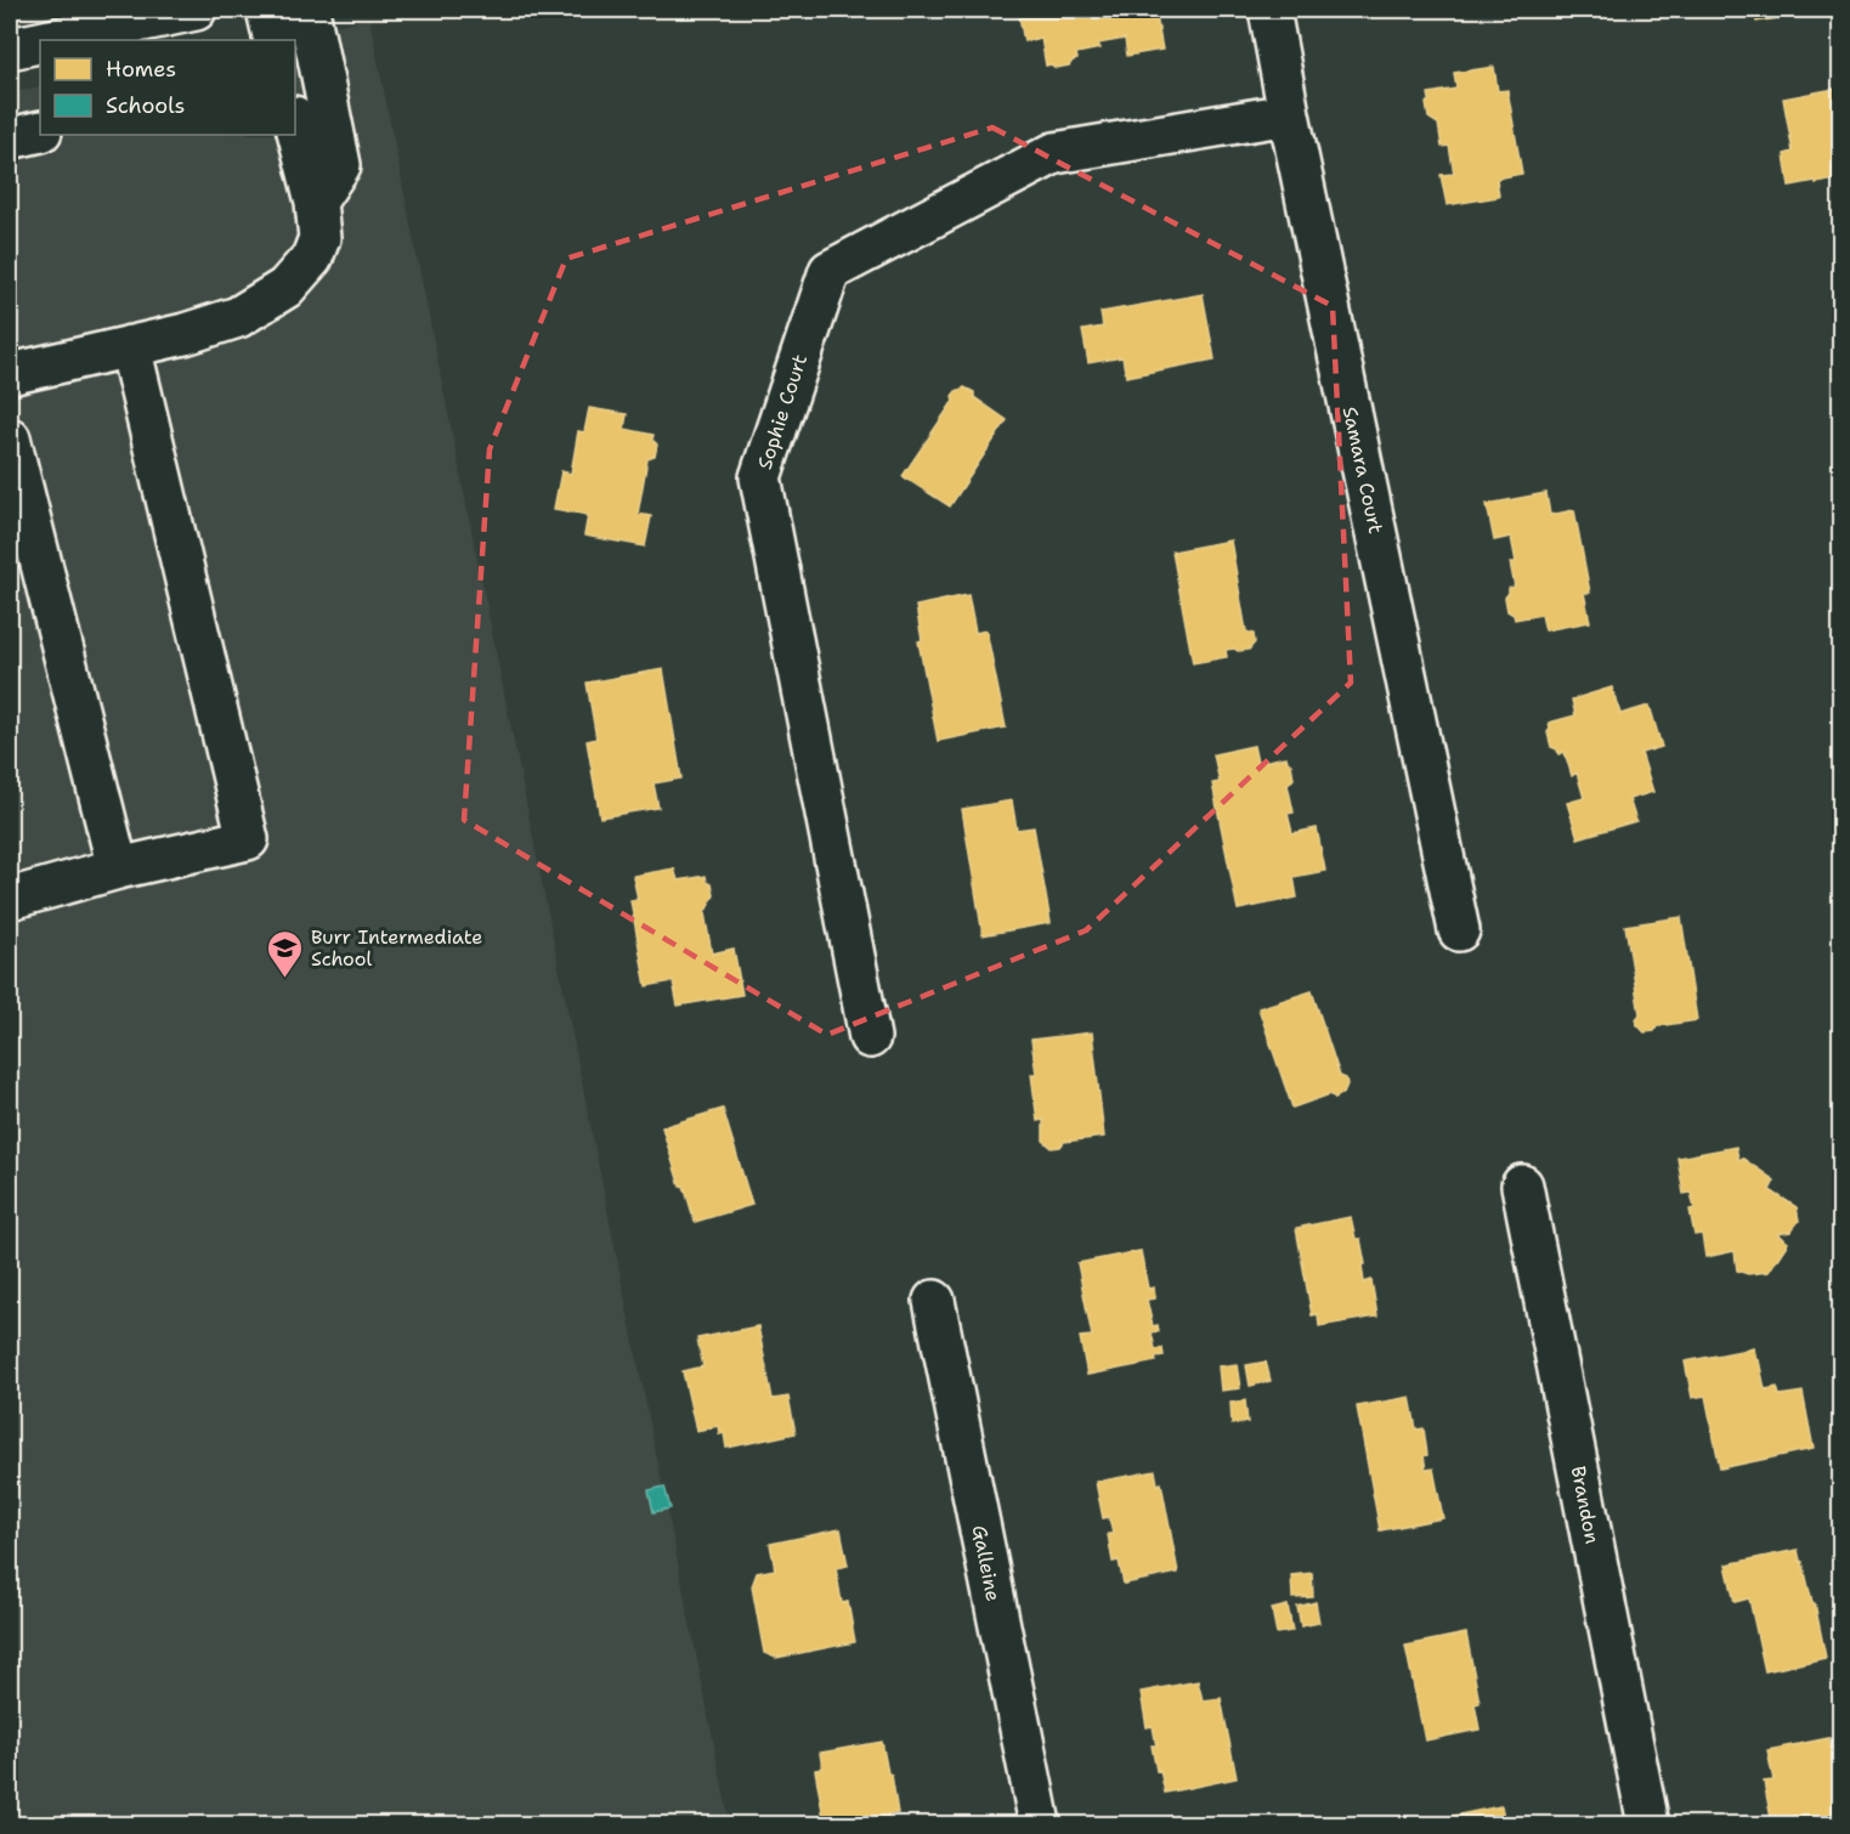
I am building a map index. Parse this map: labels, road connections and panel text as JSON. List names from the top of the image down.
{
  "streets": {
    "street": [
      "Sophie Court",
      "Samara Court",
      "Brandon",
      "Galleine"
    ]
  },
  "crossings": [
    ["Sophie Court", "Samara Court"]
  ],
  "places": {
    "school or university": ["Burr Intermediate School"]
  },
  "legend": ["Homes", "Schools"]
}
